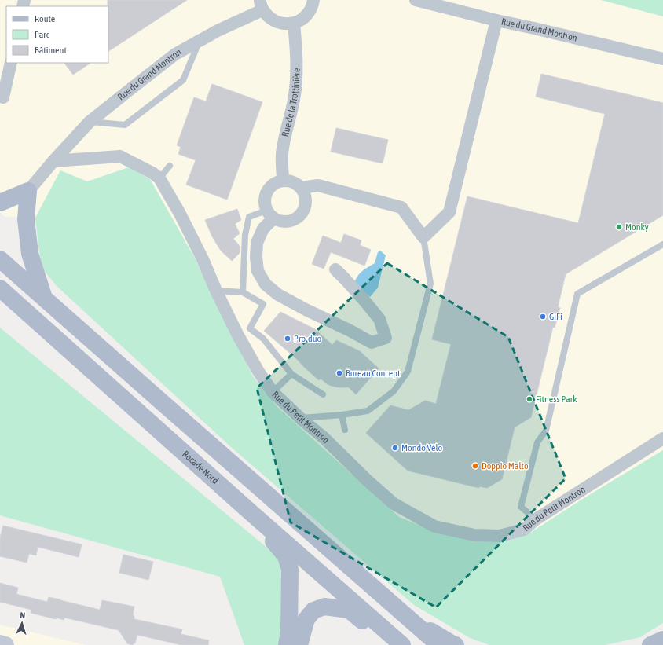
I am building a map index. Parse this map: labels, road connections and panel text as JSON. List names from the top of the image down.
{
  "streets": {
    "main road": ["Rocade Nord"],
    "street": ["Rue du Grand Montron", "Rue de la Trottinière", "Rue du Petit Montron"]
  },
  "crossings": [
    ["Rue du Grand Montron", "Rue du Petit Montron"]
  ],
  "places": [
    "Monky",
    "GiFi",
    "Pro-duo",
    "Bureau Concept",
    "Fitness Park",
    "Mondo Vélo",
    "Doppio Malto"
  ],
  "legend": ["Route", "Parc", "Bâtiment"],
  "north": "top"
}
